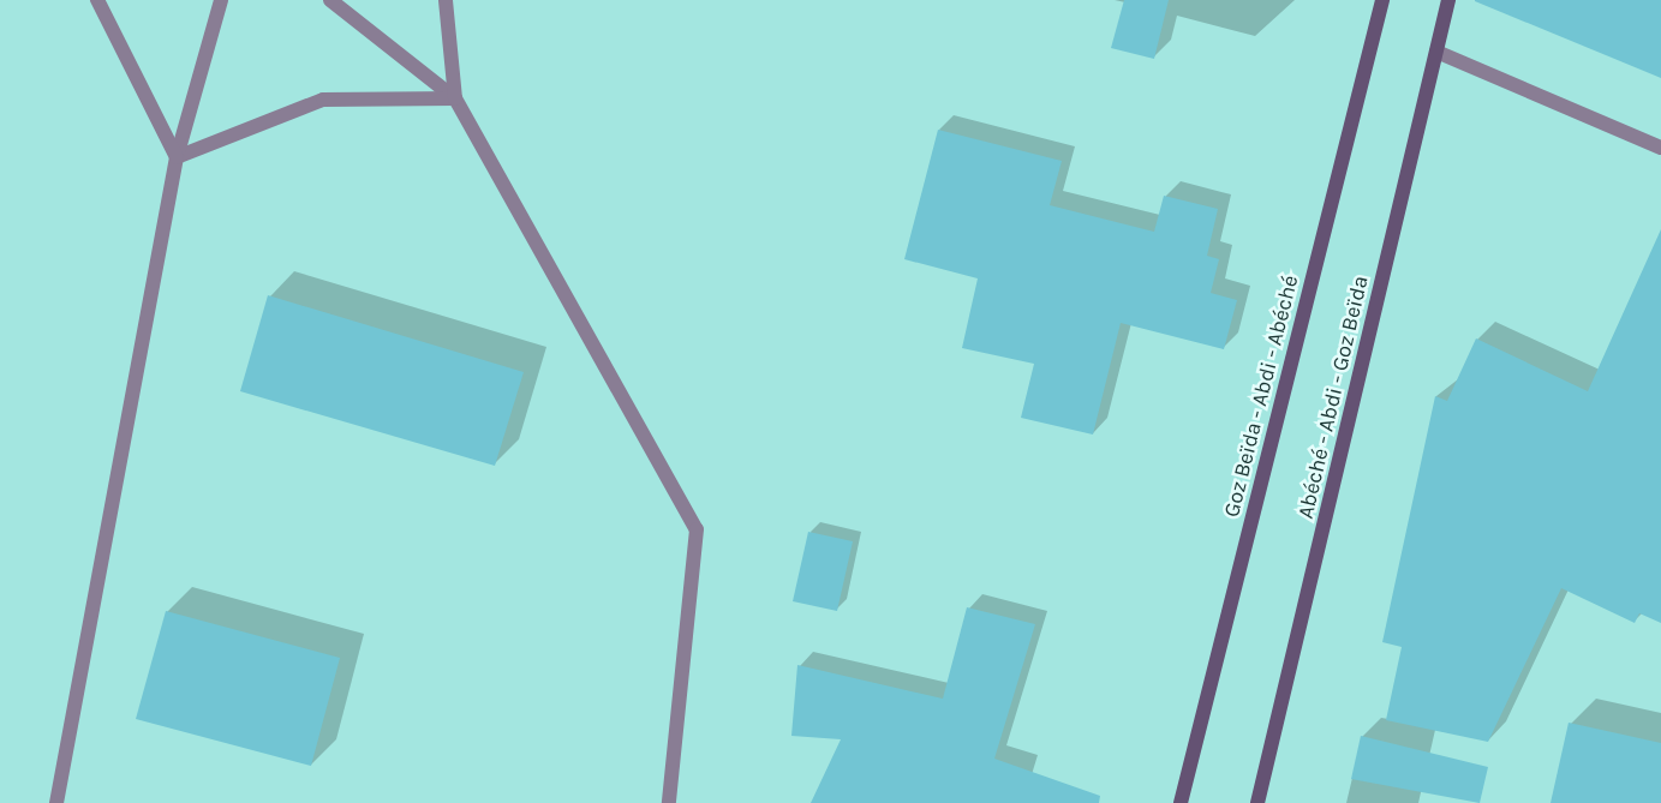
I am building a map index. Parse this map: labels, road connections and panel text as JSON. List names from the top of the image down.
{
  "streets": {
    "main road": ["Goz Beïda - Abdi - Abéché", "Abéché - Abdi - Goz Beïda"]
  }
}
